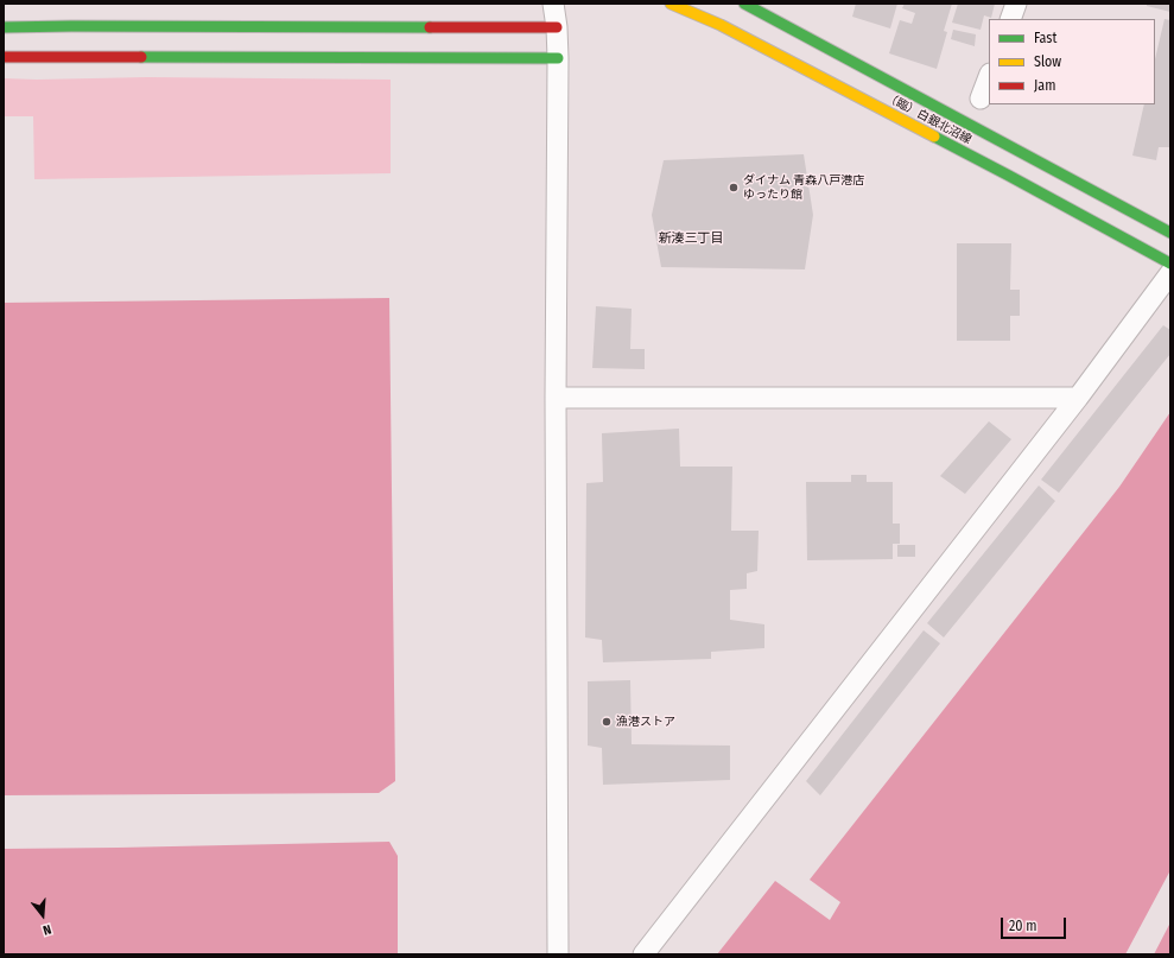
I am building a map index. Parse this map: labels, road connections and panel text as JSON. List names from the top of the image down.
{
  "streets": {
    "street": ["（臨）白銀北沼線"]
  },
  "districts": ["新湊三丁目"],
  "places": ["ダイナム 青森八戸港店 ゆったり館", "漁港ストア"],
  "legend": ["Fast", "Slow", "Jam"],
  "scale_bar": "20 m",
  "north": "bottom"
}
